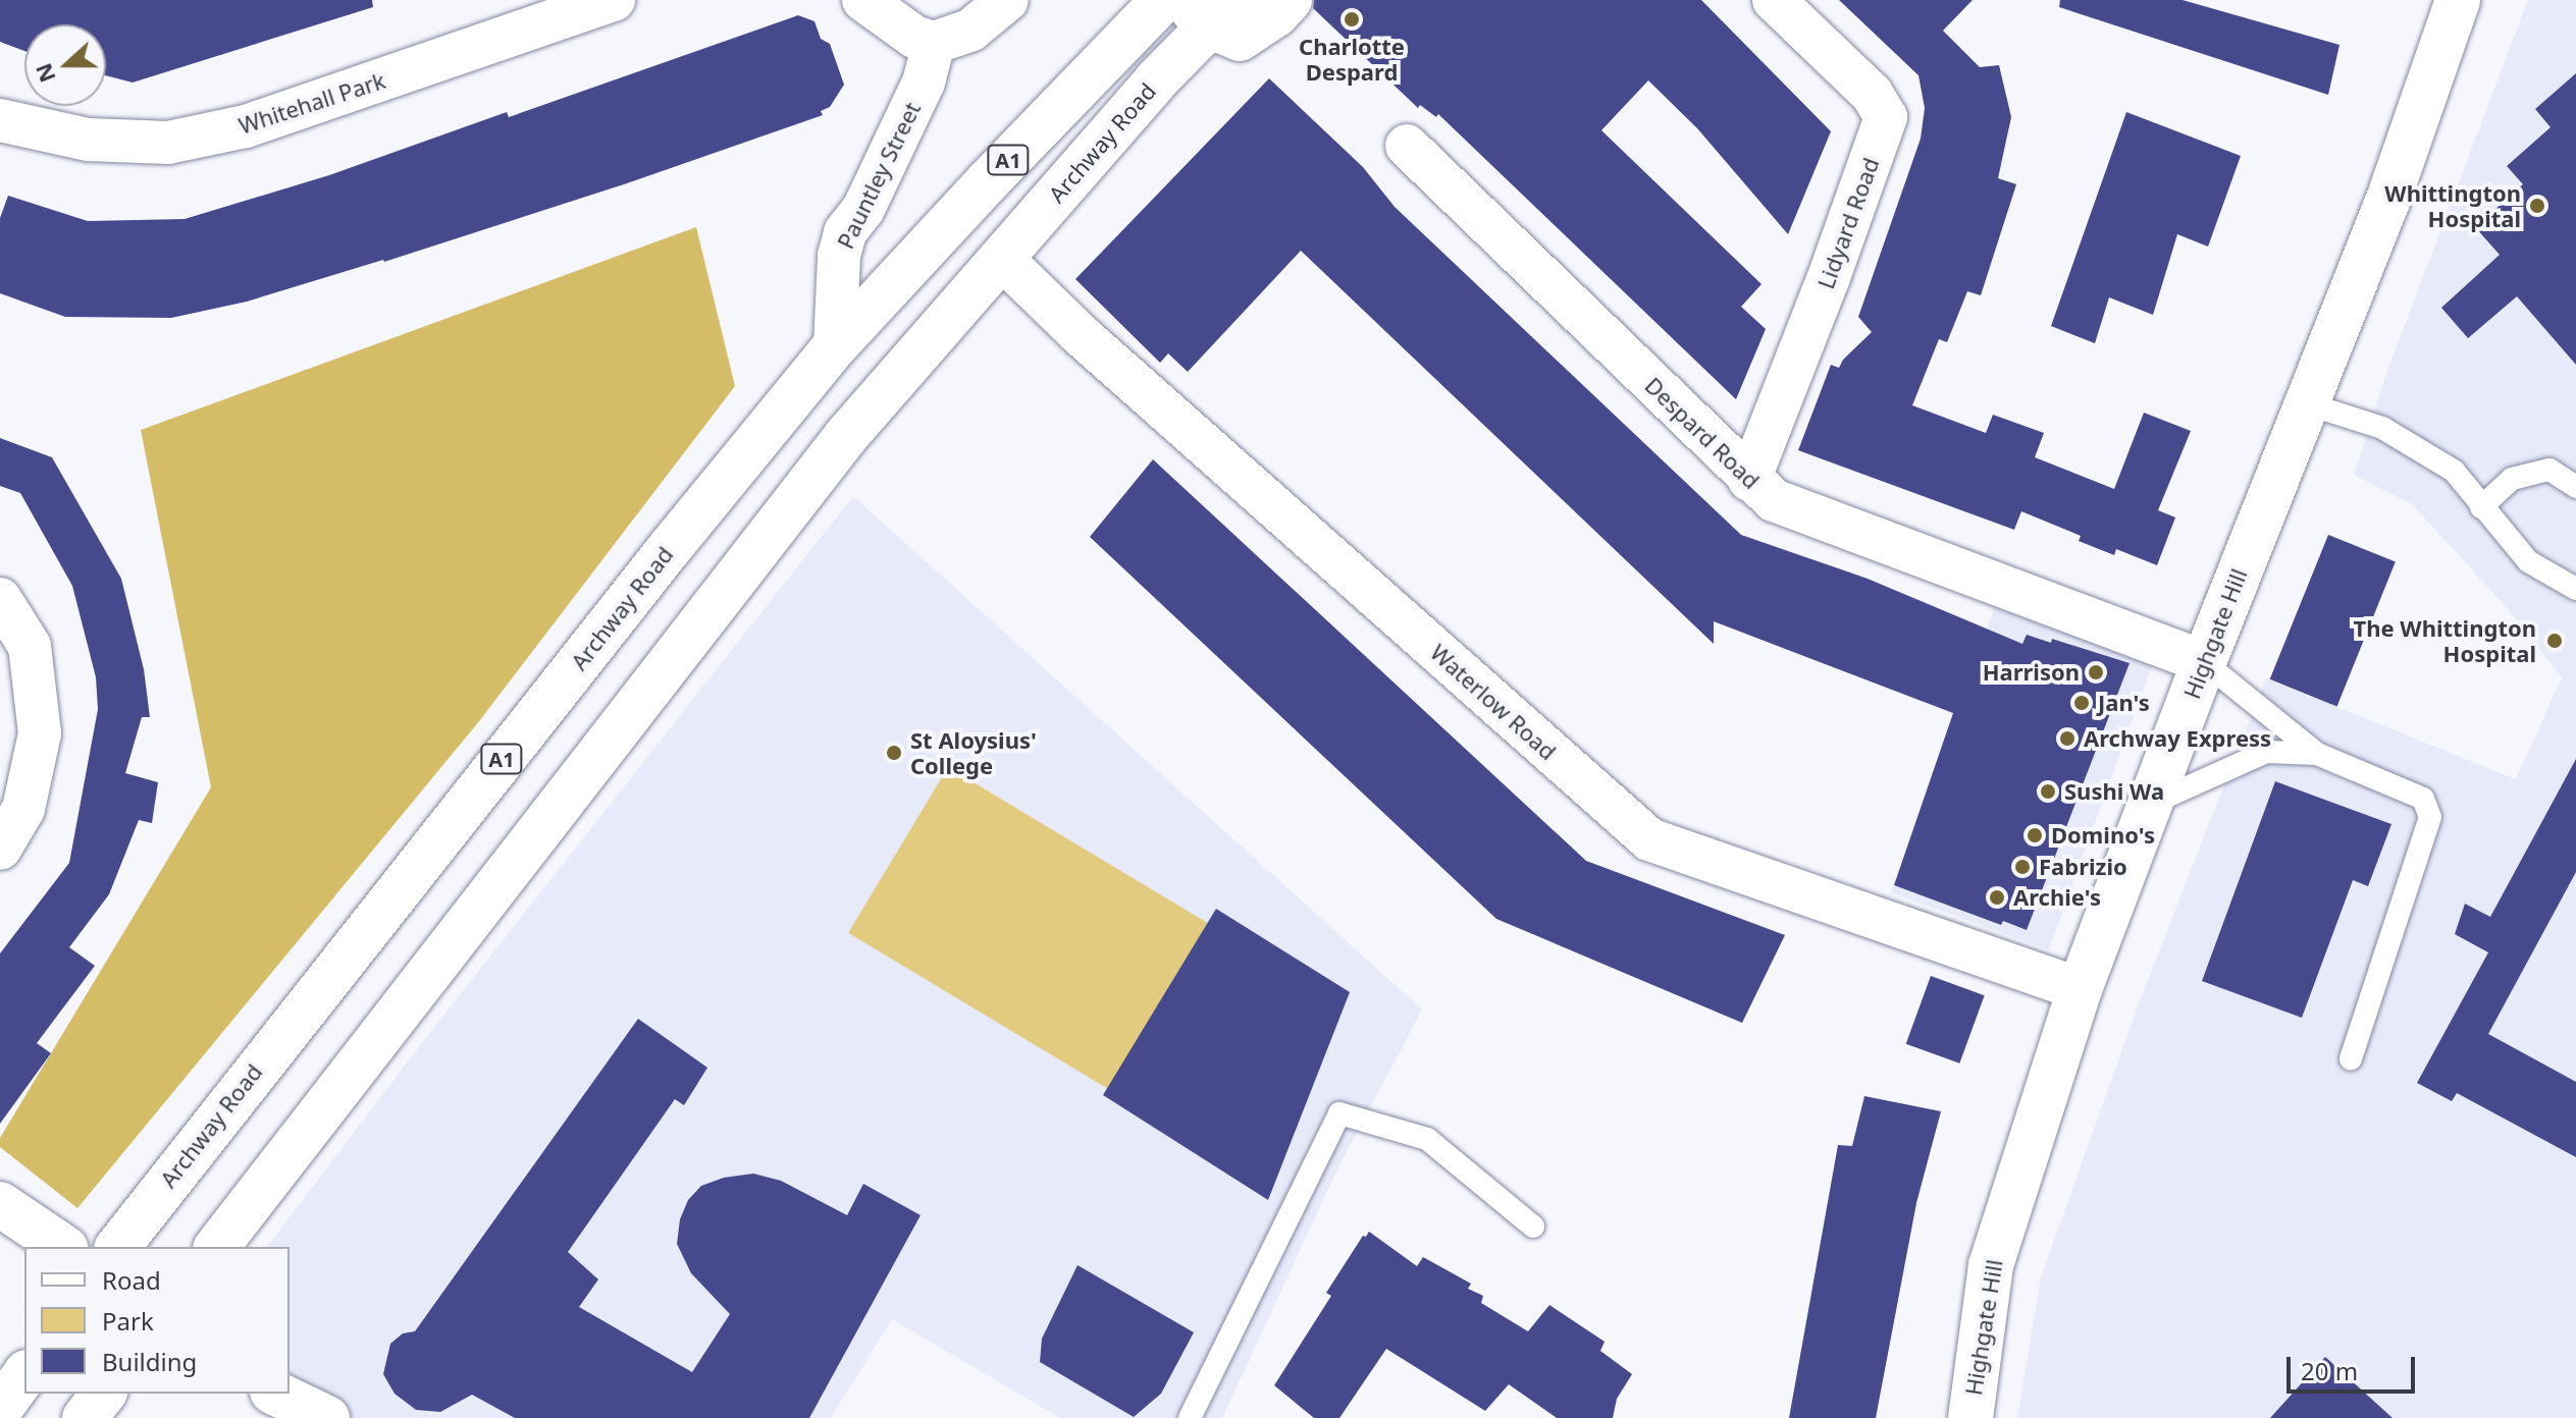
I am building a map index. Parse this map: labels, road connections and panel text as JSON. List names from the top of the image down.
{
  "streets": {
    "main road": ["Archway Road", "A1", "Highgate Hill"],
    "street": [
      "Whitehall Park",
      "Pauntley Street",
      "Lidyard Road",
      "Despard Road",
      "Waterlow Road"
    ]
  },
  "crossings": [
    ["Archway Road", "Pauntley Street"],
    ["Archway Road", "Waterlow Road"],
    ["Lidyard Road", "Despard Road"],
    ["Despard Road", "Highgate Hill"],
    ["Highgate Hill", "Waterlow Road"]
  ],
  "places": [
    "Charlotte Despard",
    "Whittington Hospital",
    "The Whittington Hospital",
    "Harrison",
    "Jan's",
    "Archway Express",
    "St Aloysius' College",
    "Sushi Wa",
    "Domino's",
    "Fabrizio",
    "Archie's"
  ],
  "legend": ["Road", "Park", "Building"],
  "scale_bar": "20 m",
  "north": "left"
}
